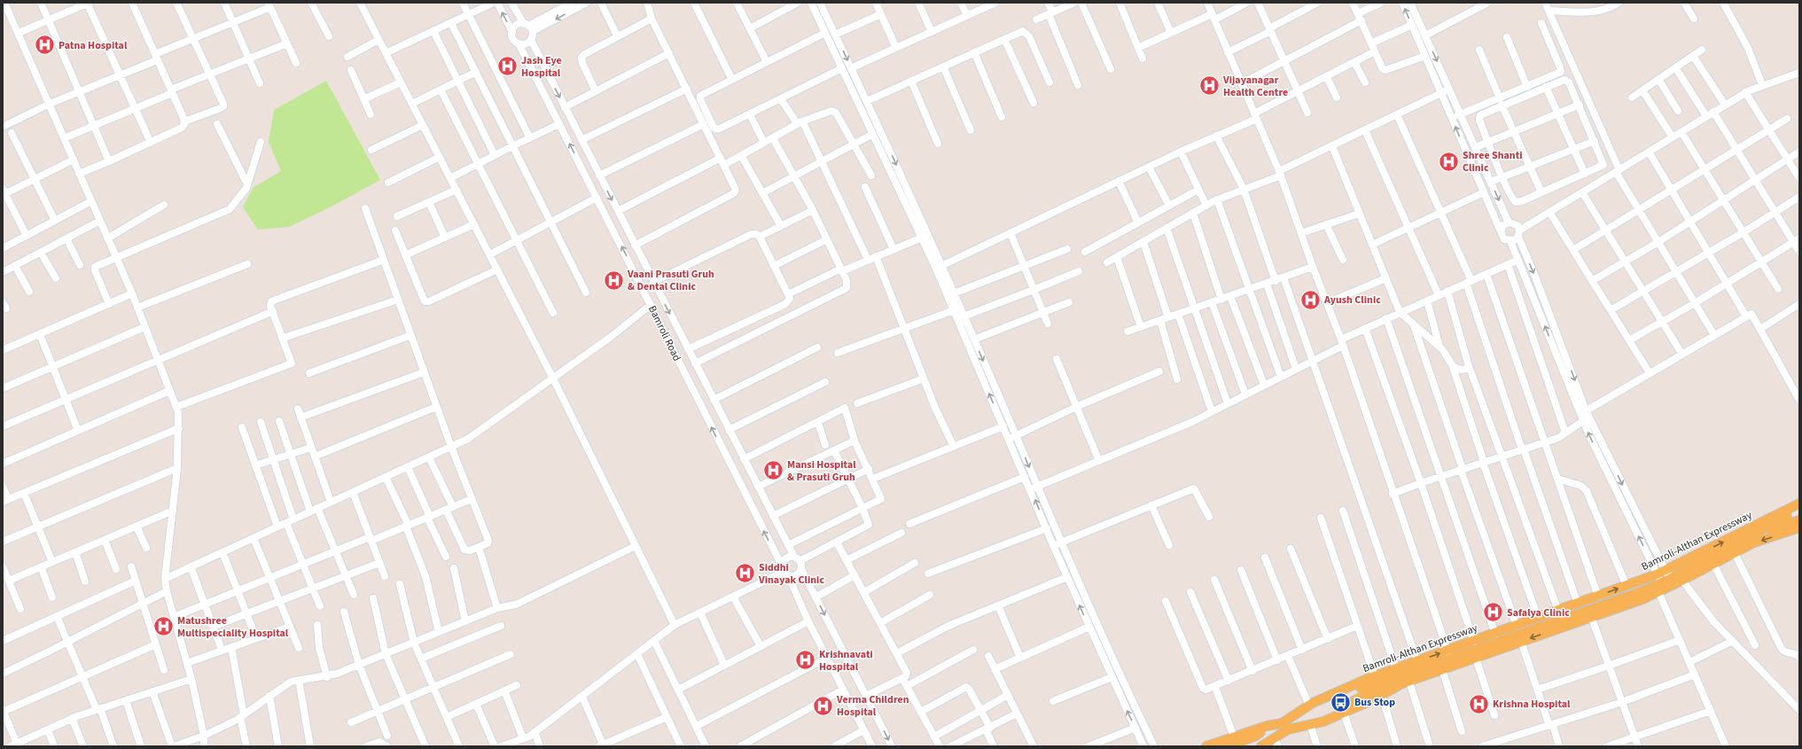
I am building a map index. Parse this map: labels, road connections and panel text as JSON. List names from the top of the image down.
{
  "streets": {
    "main road": ["Bamroli-Althan Expressway"],
    "street": ["Bamroli Road"]
  },
  "places": {
    "hospital": [
      "Patna Hospital",
      "Jash Eye Hospital",
      "Vijayanagar Health Centre",
      "Shree Shanti Clinic",
      "Vaani Prasuti Gruh & Dental Clinic",
      "Ayush Clinic",
      "Mansi Hospital & Prasuti Gruh",
      "Siddhi Vinayak Clinic",
      "Safalya Clinic",
      "Matushree Multispeciality Hospital",
      "Krishnavati Hospital",
      "Krishna Hospital",
      "Verma Children Hospital"
    ],
    "bus stop": ["Bus Stop"]
  }
}
